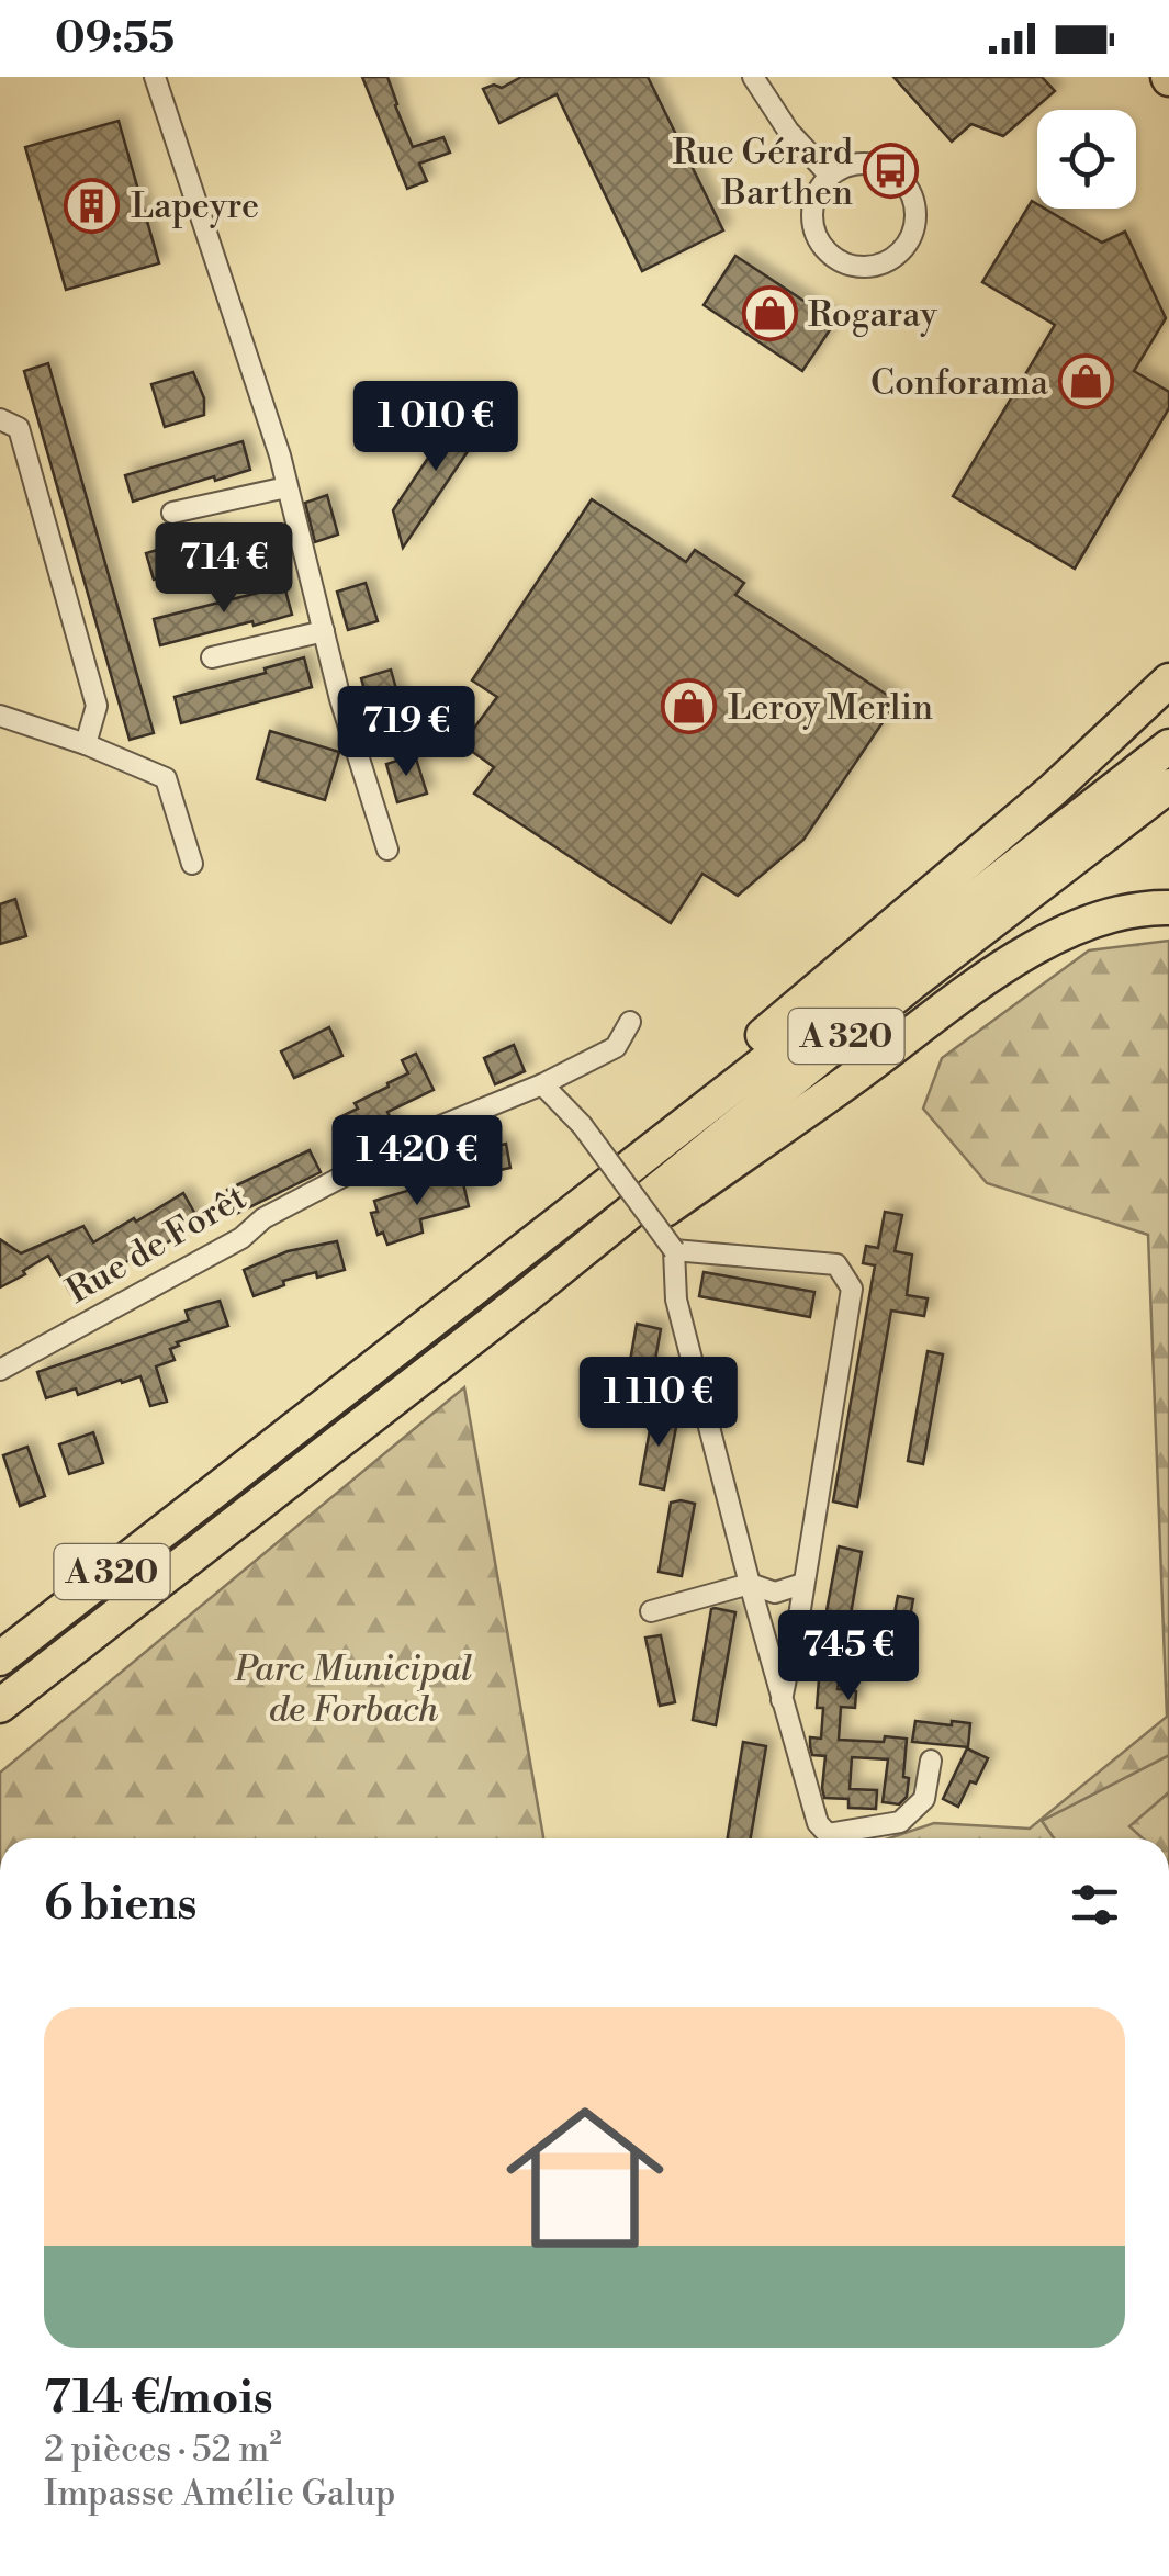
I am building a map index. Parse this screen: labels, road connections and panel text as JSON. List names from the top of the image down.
{
  "streets": {
    "highway": ["A 320"],
    "street": ["Rue de Forêt"]
  },
  "parks": ["Parc Municipal de Forbach"],
  "places": {
    "bus stop": ["Rue Gérard Barthen"],
    "building": ["Lapeyre"],
    "shop": ["Rogaray", "Conforama", "Leroy Merlin"]
  },
  "page": {
    "status": "09:55",
    "price": [
      "1 010 €",
      "714 €",
      "719 €",
      "1 420 €",
      "1 110 €",
      "745 €"
    ],
    "heading": "6 biens",
    "list": [
      {
        "name": "714 €/mois",
        "note": "2 pièces · 52 m² · Impasse Amélie Galup"
      }
    ]
  }
}
